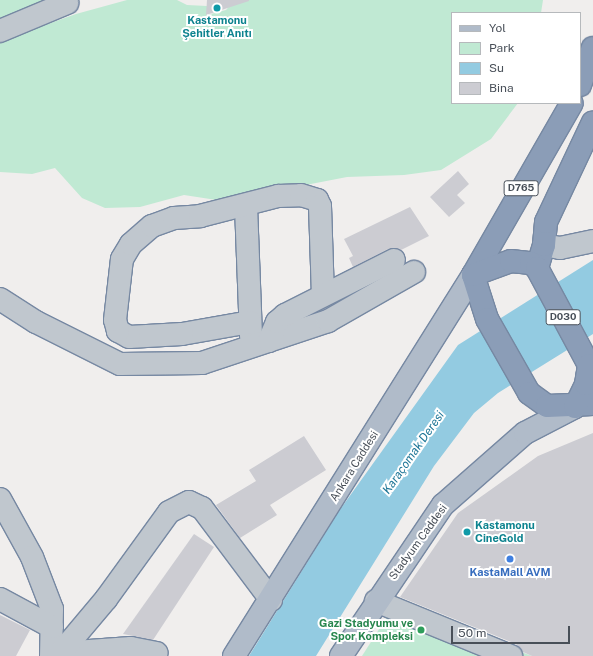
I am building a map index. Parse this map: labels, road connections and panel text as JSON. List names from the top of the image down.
{
  "streets": {
    "highway": ["D765", "D030"],
    "main road": ["Ankara Caddesi", "Stadyum Caddesi"]
  },
  "crossings": [
    ["D765", "Ankara Caddesi"]
  ],
  "water": ["Karaçomak Deresi"],
  "places": [
    "Kastamonu Şehitler Anıtı",
    "Kastamonu CineGold",
    "KastaMall AVM",
    "Gazi Stadyumu ve Spor Kompleksi"
  ],
  "legend": [
    "Yol",
    "Park",
    "Su",
    "Bina"
  ],
  "scale_bar": "50 m"
}
